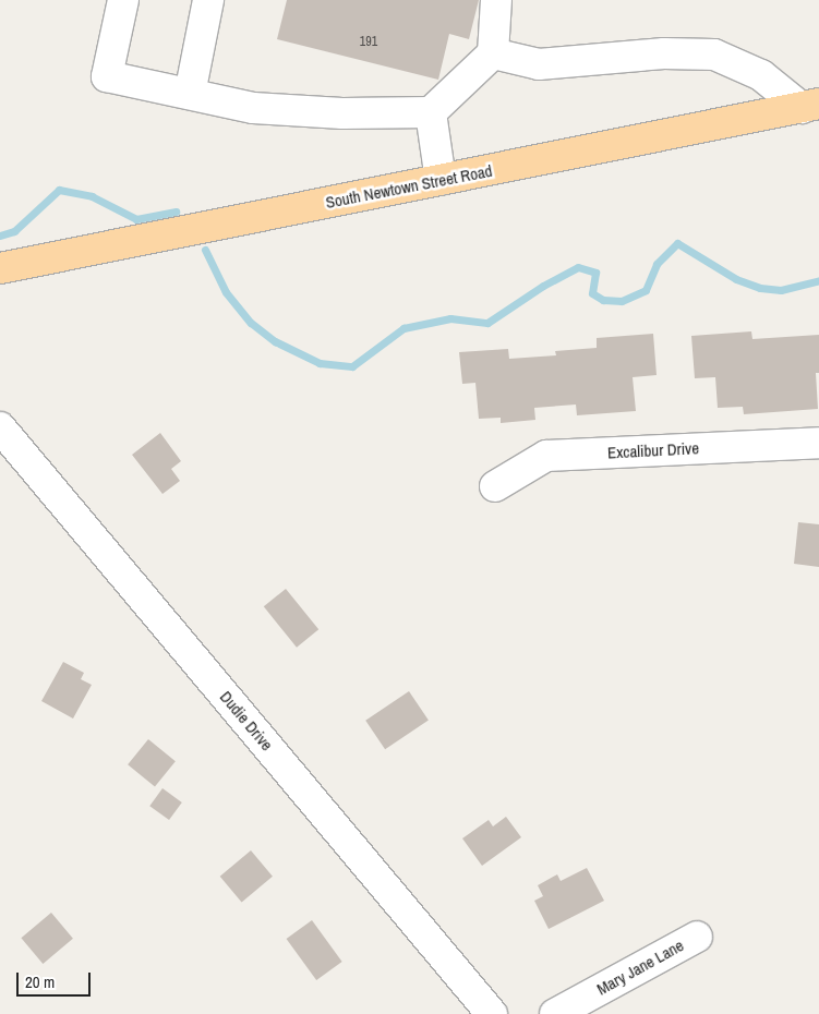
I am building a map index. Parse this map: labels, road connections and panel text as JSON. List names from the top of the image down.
{
  "streets": {
    "main road": ["South Newtown Street Road"],
    "street": ["Excalibur Drive", "Dudie Drive", "Mary Jane Lane"]
  },
  "house_numbers": ["191"],
  "scale_bar": "20 m"
}
